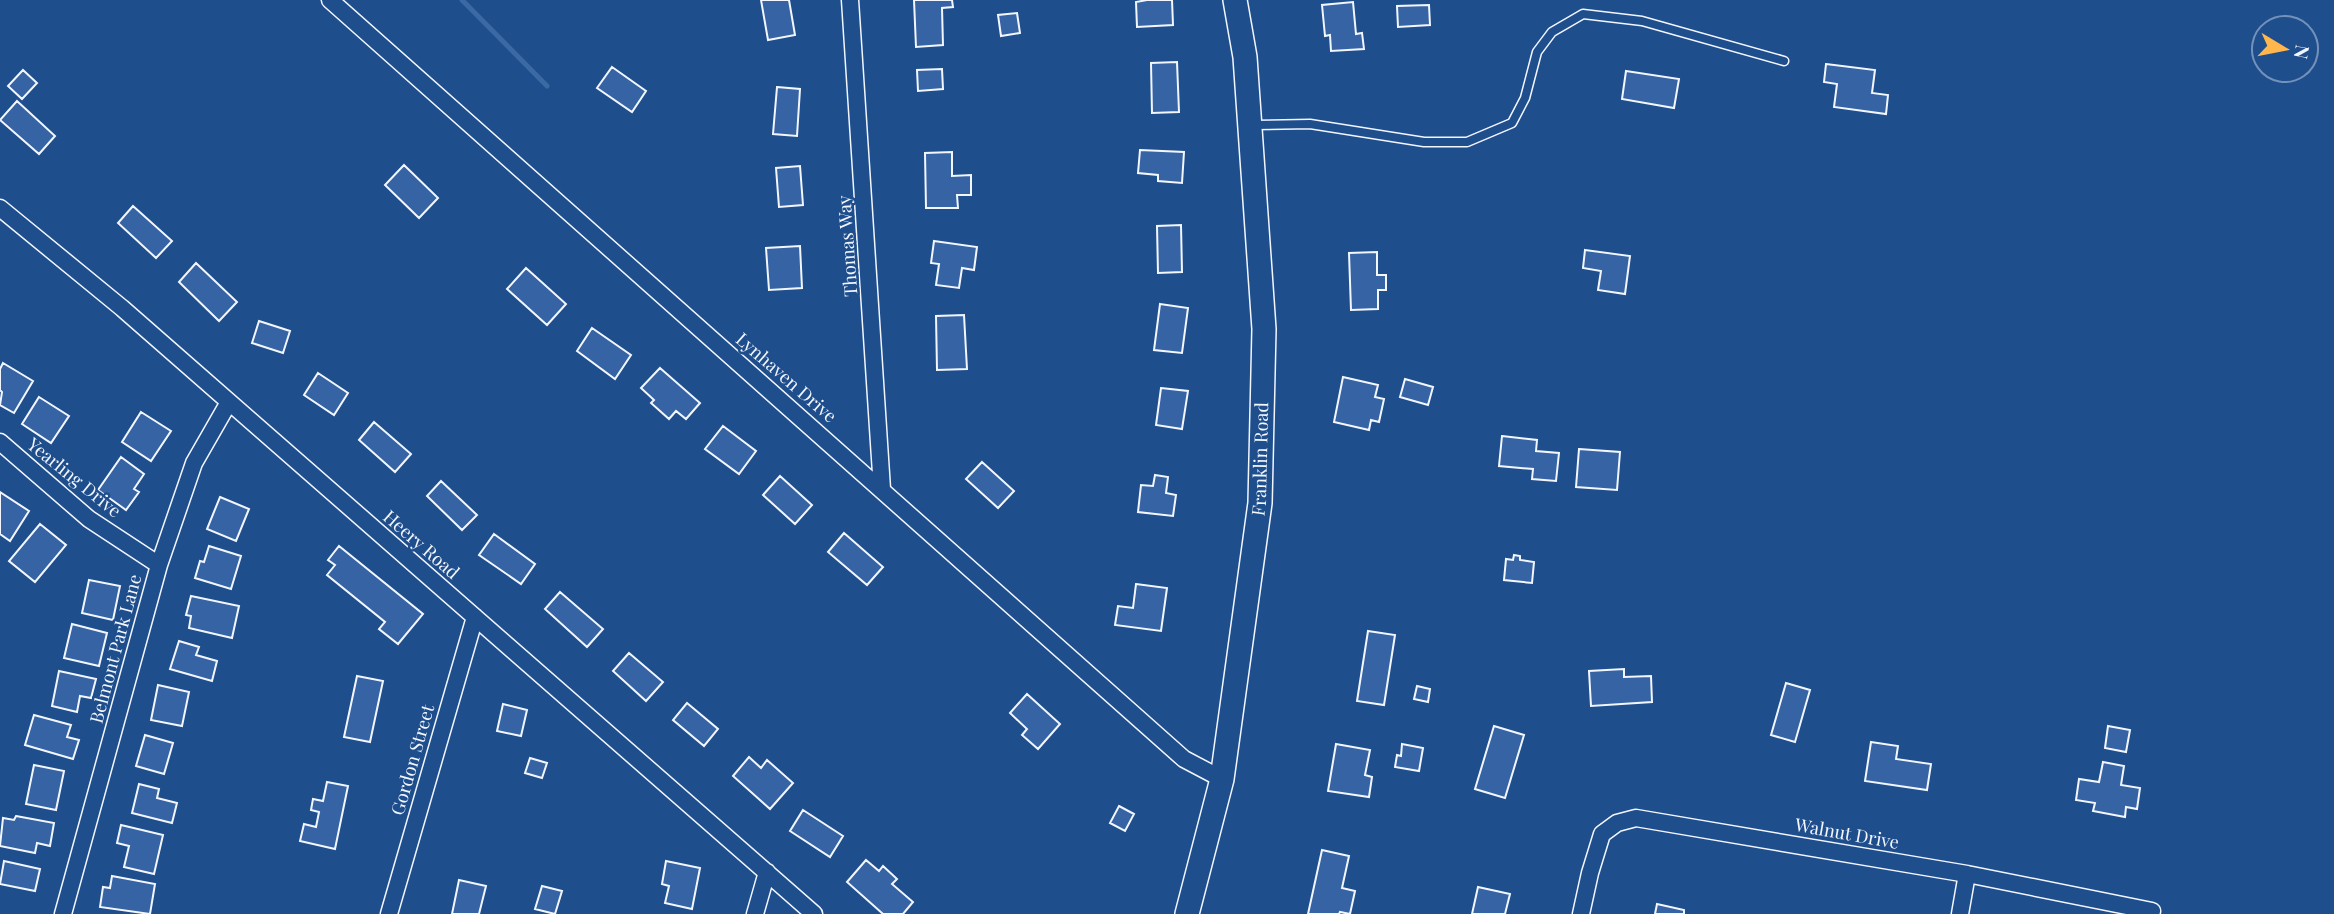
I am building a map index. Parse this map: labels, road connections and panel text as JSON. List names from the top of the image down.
{
  "streets": {
    "main road": ["Franklin Road"],
    "street": [
      "Thomas Way",
      "Lynhaven Drive",
      "Yearling Drive",
      "Heery Road",
      "Belmont Park Lane",
      "Gordon Street",
      "Walnut Drive"
    ]
  },
  "crossings": [
    ["Thomas Way", "Lynhaven Drive"],
    ["Lynhaven Drive", "Franklin Road"],
    ["Yearling Drive", "Belmont Park Lane"],
    ["Heery Road", "Belmont Park Lane"],
    ["Heery Road", "Gordon Street"]
  ],
  "north": "right"
}
